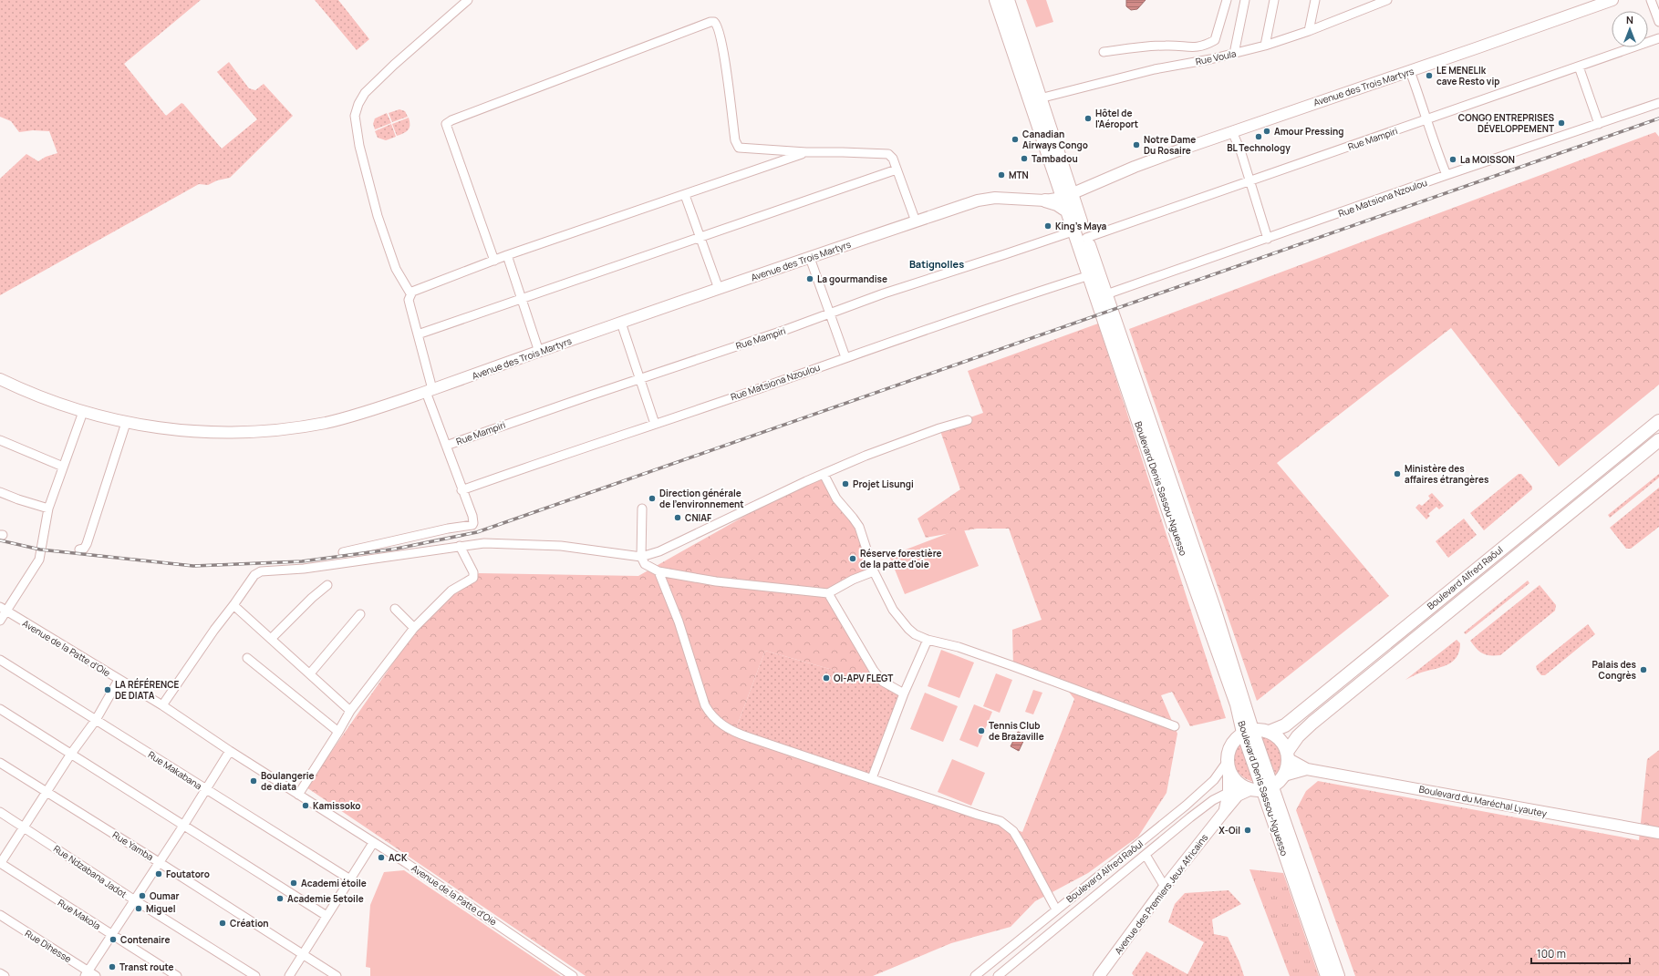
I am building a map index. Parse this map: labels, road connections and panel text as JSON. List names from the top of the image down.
{
  "streets": {
    "main road": [
      "Avenue des Trois Martyrs",
      "Boulevard Denis Sassou-Nguesso",
      "Boulevard Alfred Raôul",
      "Boulevard du Maréchal Lyautey",
      "Avenue des Premiers Jeux Africains"
    ],
    "street": [
      "Rue Voula",
      "Rue Mampiri",
      "Rue Matsiona Nzoulou",
      "Avenue de la Patte d'Oie",
      "Rue Makabana",
      "Rue Yamba",
      "Rue Ndzabana Jadot",
      "Rue Makola",
      "Rue Dihesse"
    ]
  },
  "crossings": [
    ["Rue Voula", "Boulevard Denis Sassou-Nguesso"],
    ["Avenue des Trois Martyrs", "Boulevard Denis Sassou-Nguesso"],
    ["Rue Mampiri", "Boulevard Denis Sassou-Nguesso"],
    ["Rue Matsiona Nzoulou", "Boulevard Denis Sassou-Nguesso"],
    ["Boulevard Denis Sassou-Nguesso", "Boulevard Alfred Raôul"],
    ["Boulevard Denis Sassou-Nguesso", "Avenue des Premiers Jeux Africains"],
    ["Boulevard Alfred Raôul", "Boulevard du Maréchal Lyautey"],
    ["Boulevard Alfred Raôul", "Avenue des Premiers Jeux Africains"]
  ],
  "districts": ["Batignolles"],
  "places": [
    "LE MENELIk cave Resto vip",
    "Hôtel de l'Aéroport",
    "CONGO ENTREPRISES DÉVELOPPEMENT",
    "Amour Pressing",
    "BL Technology",
    "Canadian Airways Congo",
    "Notre Dame Du Rosaire",
    "Tambadou",
    "La MOISSON",
    "MTN",
    "King's Maya",
    "La gourmandise",
    "Ministère des affaires étrangères",
    "Projet Lisungi",
    "Direction générale de l'environnement",
    "CNIAF",
    "Réserve forestière de la patte d'oie",
    "Palais des Congrès",
    "OI-APV FLEGT",
    "LA RÉFÉRENCE DE DIATA",
    "Tennis Club de Brazaville",
    "Boulangerie de diata",
    "Kamissoko",
    "X-Oil",
    "ACK",
    "Foutatoro",
    "Academi étoile",
    "Oumar",
    "Academie 5etoile",
    "Miguel",
    "Création",
    "Contenaire",
    "Transt route"
  ],
  "scale_bar": "100 m",
  "north": "top"
}
